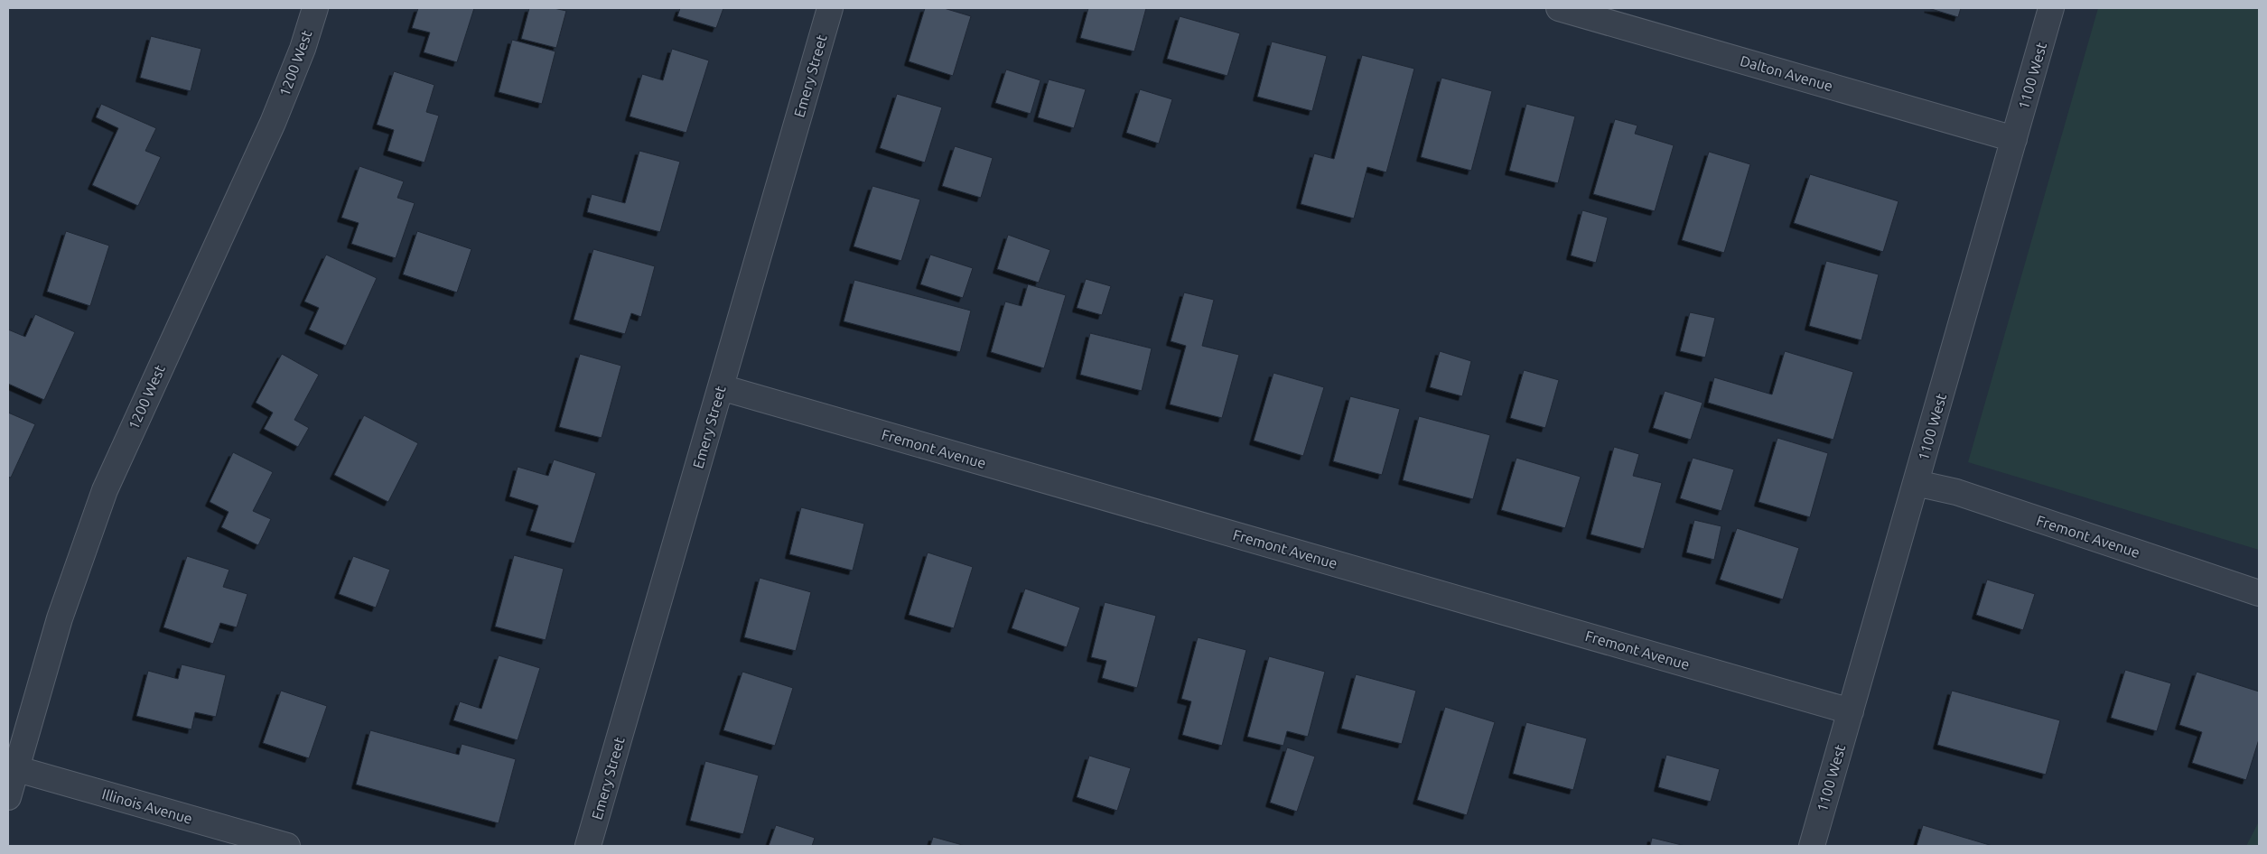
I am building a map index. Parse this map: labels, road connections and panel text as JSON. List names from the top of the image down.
{
  "streets": {
    "street": [
      "1200 West",
      "Dalton Avenue",
      "Emery Street",
      "1100 West",
      "Fremont Avenue",
      "Illinois Avenue"
    ]
  },
  "crossings": [
    ["1200 West", "Illinois Avenue"],
    ["Dalton Avenue", "1100 West"],
    ["Emery Street", "Fremont Avenue"],
    ["1100 West", "Fremont Avenue"]
  ]
}
